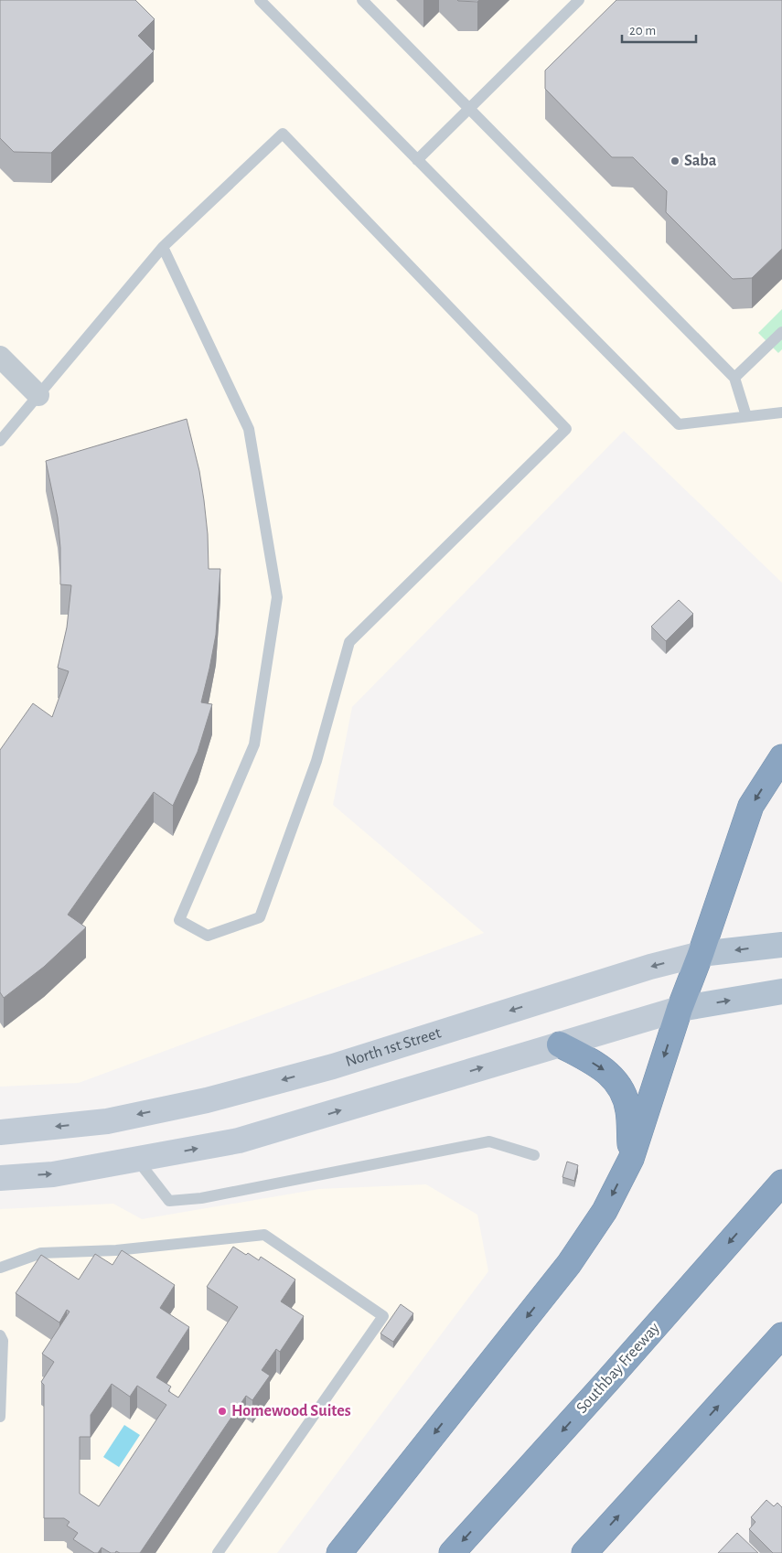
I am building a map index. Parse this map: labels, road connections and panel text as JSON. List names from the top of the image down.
{
  "streets": {
    "highway": ["Southbay Freeway"],
    "main road": ["North 1st Street"]
  },
  "places": ["Saba", "Homewood Suites"],
  "scale_bar": "20 m"
}
